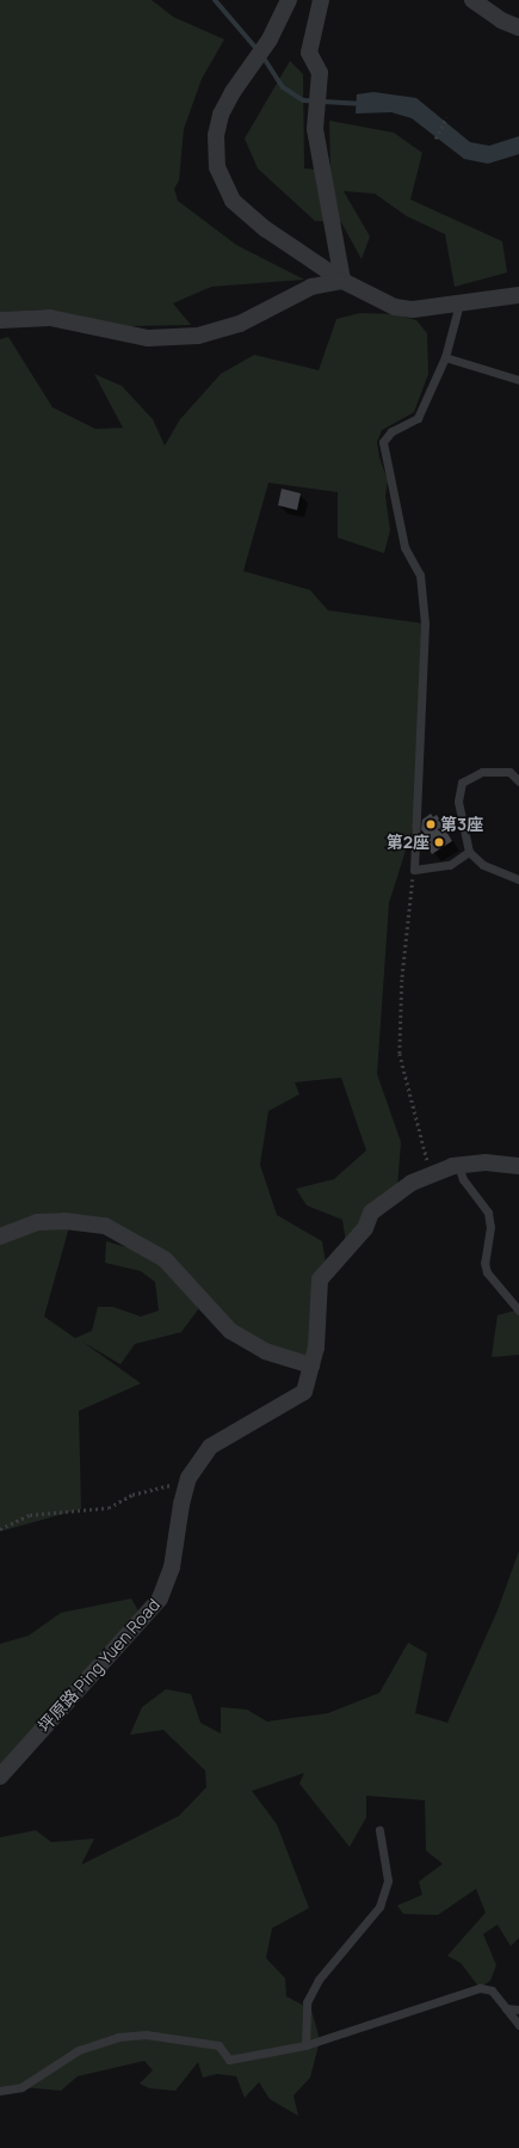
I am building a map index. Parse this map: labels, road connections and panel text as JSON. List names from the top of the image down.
{
  "streets": {
    "street": ["坪原路 Ping Yuen Road"]
  },
  "places": ["第3座", "第2座"]
}
